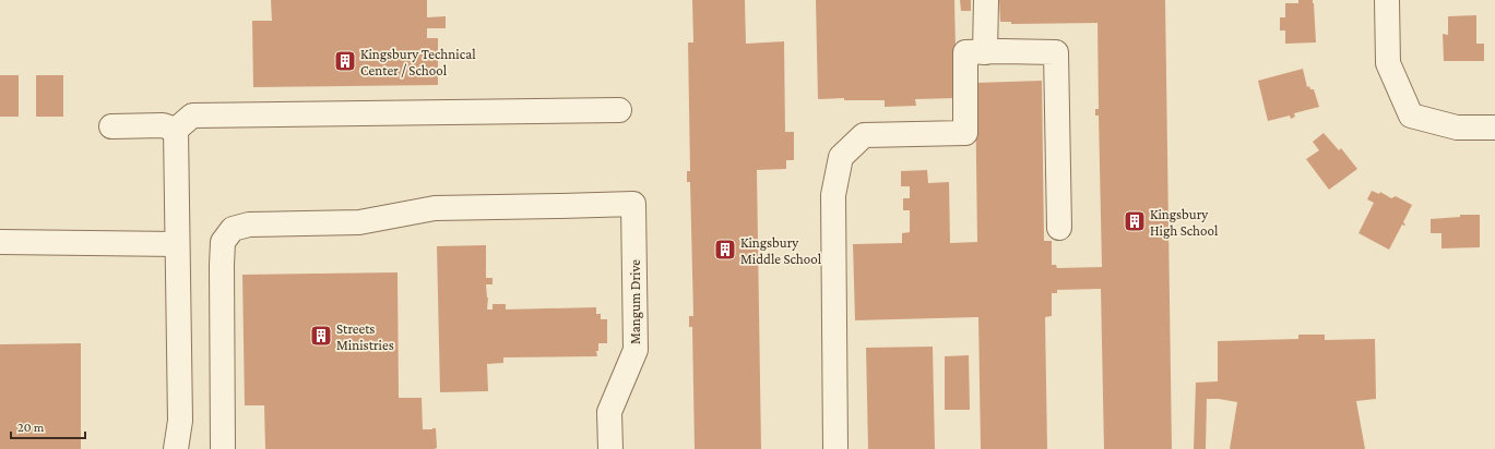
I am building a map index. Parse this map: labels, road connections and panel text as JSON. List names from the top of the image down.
{
  "streets": {
    "street": ["Mangum Drive"]
  },
  "places": {
    "building": [
      "Kingsbury Technical Center / School",
      "Kingsbury High School",
      "Kingsbury Middle School",
      "Streets Ministries"
    ]
  },
  "scale_bar": "20 m"
}
